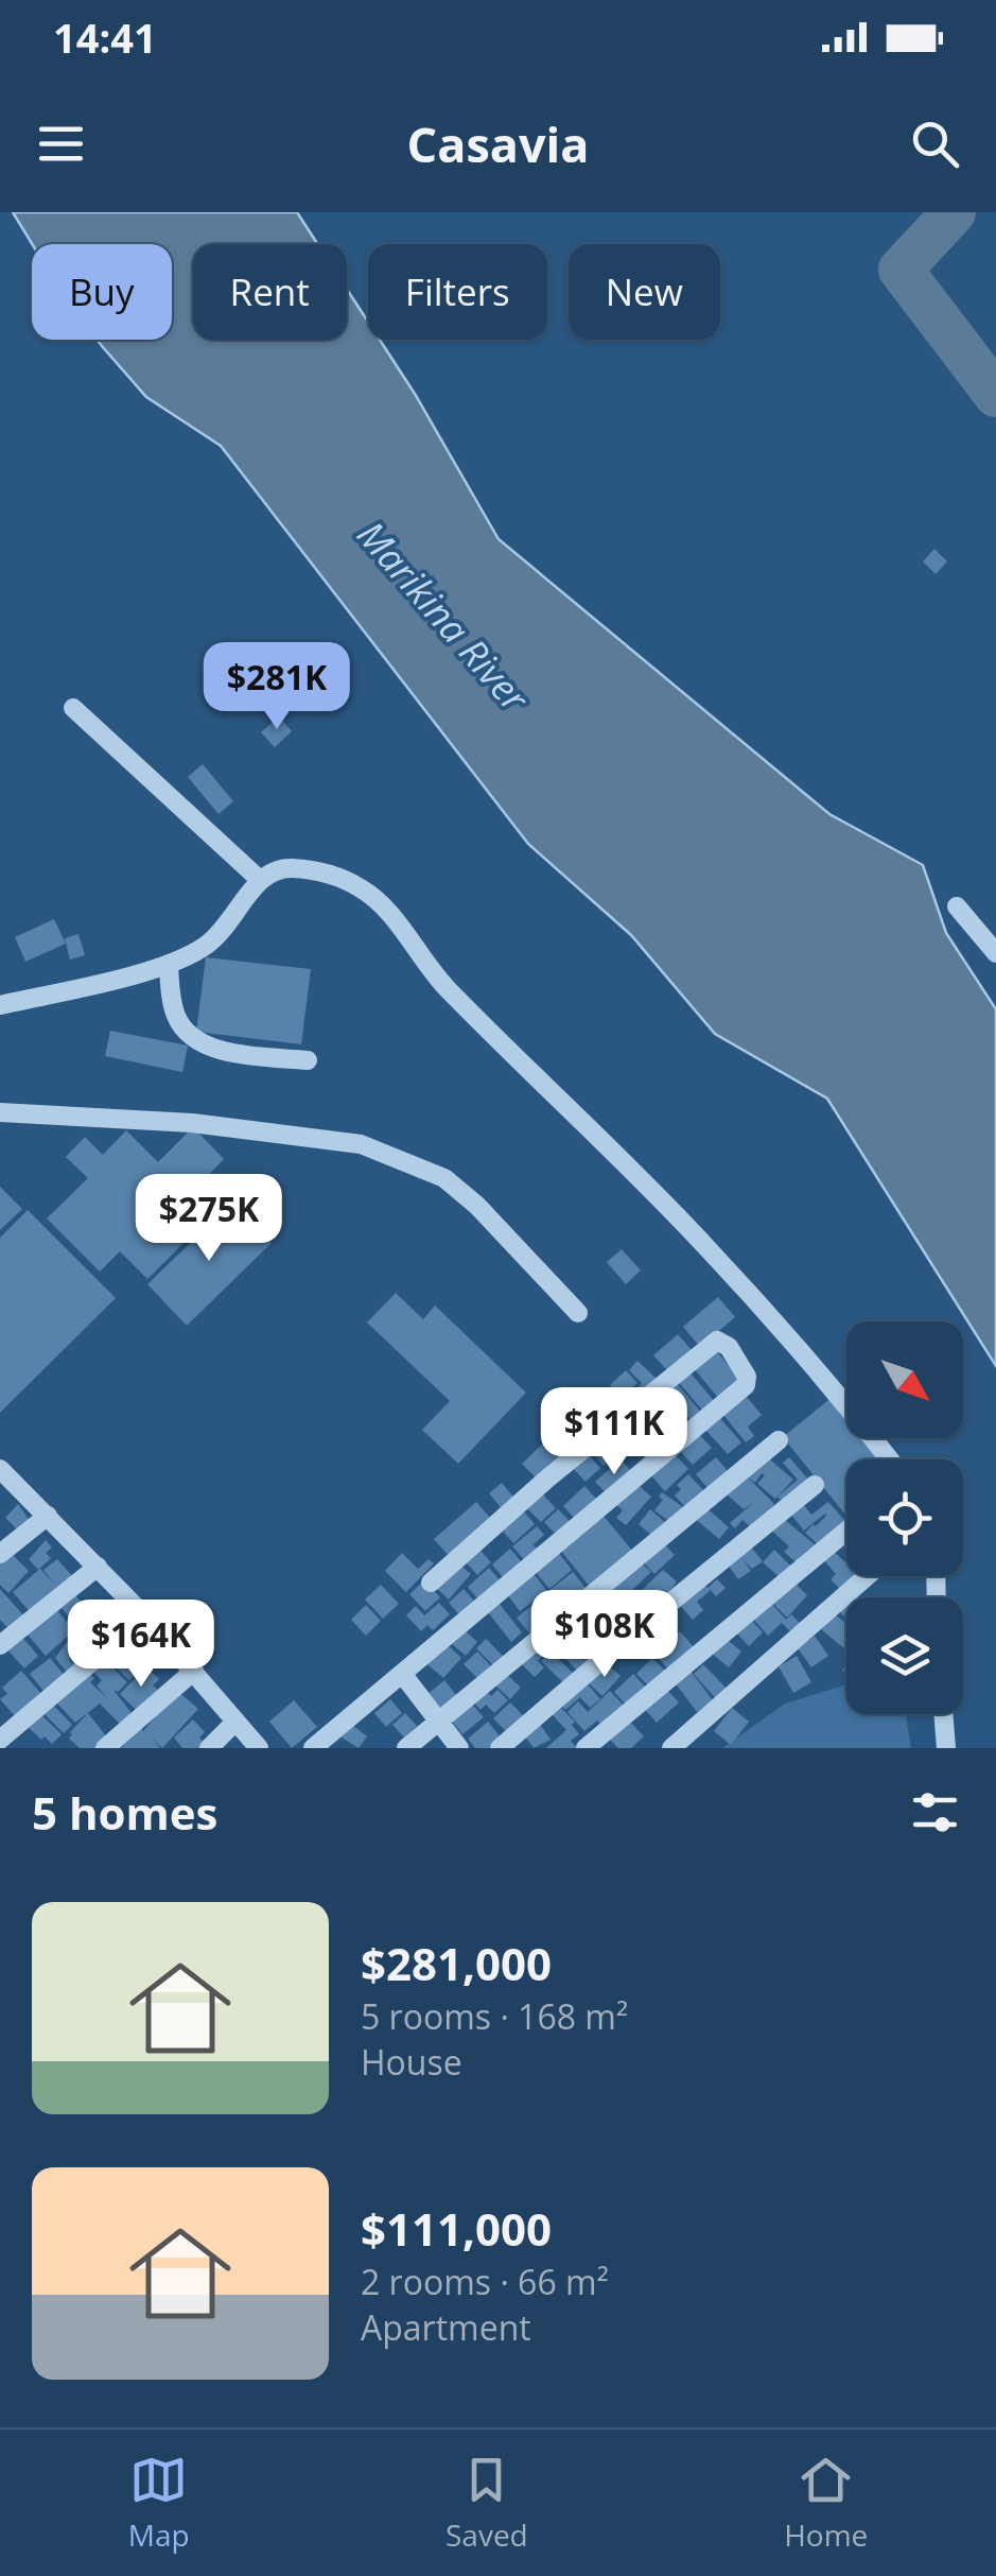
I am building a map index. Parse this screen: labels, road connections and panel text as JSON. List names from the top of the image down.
{
  "water": ["Marikina River"],
  "north": "bottom right",
  "page": {
    "status": "14:41",
    "header": "Casavia",
    "chip": [
      "Buy",
      "Rent",
      "Filters",
      "New"
    ],
    "price": [
      "$281K",
      "$275K",
      "$111K",
      "$108K",
      "$164K"
    ],
    "heading": "5 homes",
    "list": [
      {
        "name": "$281,000",
        "note": "5 rooms · 168 m² · House"
      },
      {
        "name": "$111,000",
        "note": "2 rooms · 66 m² · Apartment"
      }
    ],
    "tabs": ["Map", "Saved", "Home"]
  }
}
